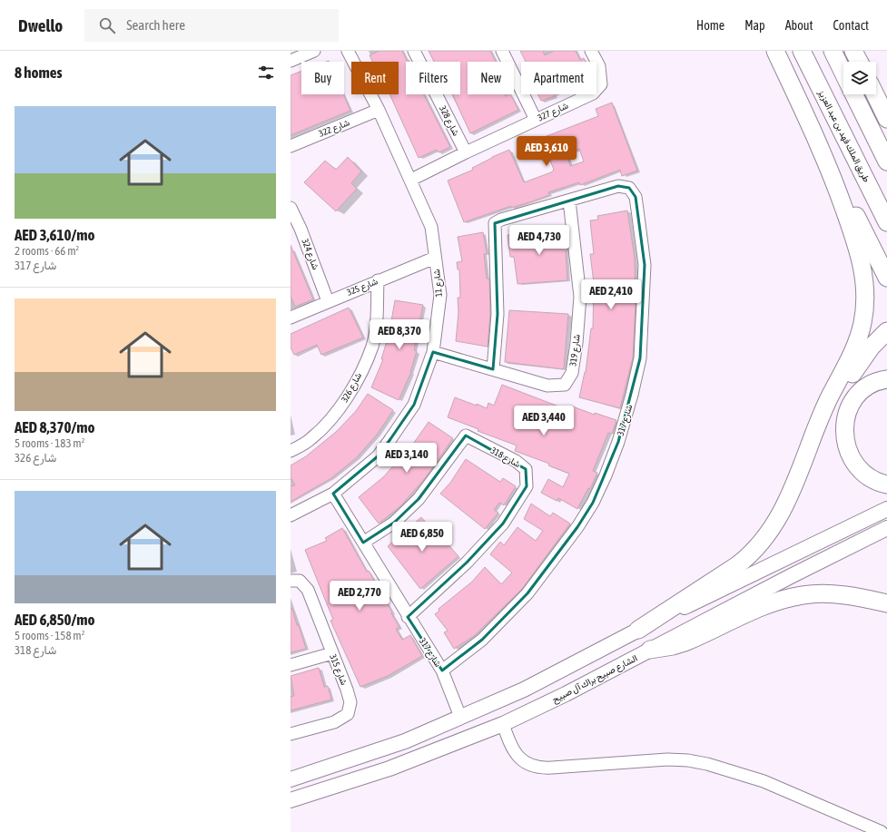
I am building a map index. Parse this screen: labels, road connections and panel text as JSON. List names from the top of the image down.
{
  "streets": {
    "highway": ["طريق الملك فهد بن عبد العزيز"],
    "main road": ["الشارع صبيح براك آل صبيح"],
    "street": [
      "شارع 327",
      "شارع 328",
      "شارع 322",
      "شارع 324",
      "شارع 11",
      "شارع 325",
      "شارع 319",
      "شارع 326",
      "شارع 317",
      "شارع 318",
      "شارع 315"
    ]
  },
  "crossings": [
    ["شارع 327", "شارع 328"],
    ["شارع 327", "شارع 11"],
    ["شارع 322", "شارع 11"],
    ["شارع 324", "شارع 325"],
    ["شارع 11", "شارع 325"],
    ["شارع 11", "شارع 319"],
    ["شارع 11", "شارع 317"],
    ["شارع 325", "شارع 326"],
    ["شارع 319", "شارع 317"],
    ["شارع 317", "شارع 318"]
  ],
  "page": {
    "header": "Dwello",
    "search": "Search here",
    "nav": [
      "Home",
      "Map",
      "About",
      "Contact"
    ],
    "heading": "8 homes",
    "chip": [
      "Buy",
      "Rent",
      "Filters",
      "New",
      "Apartment"
    ],
    "list": [
      {
        "name": "AED 3,610/mo",
        "note": "2 rooms · 66 m² · شارع 317"
      },
      {
        "name": "AED 8,370/mo",
        "note": "5 rooms · 183 m² · شارع 326"
      },
      {
        "name": "AED 6,850/mo",
        "note": "5 rooms · 158 m² · شارع 318"
      }
    ],
    "price": [
      "AED 3,610",
      "AED 4,730",
      "AED 2,410",
      "AED 8,370",
      "AED 3,440",
      "AED 3,140",
      "AED 6,850",
      "AED 2,770"
    ]
  }
}
